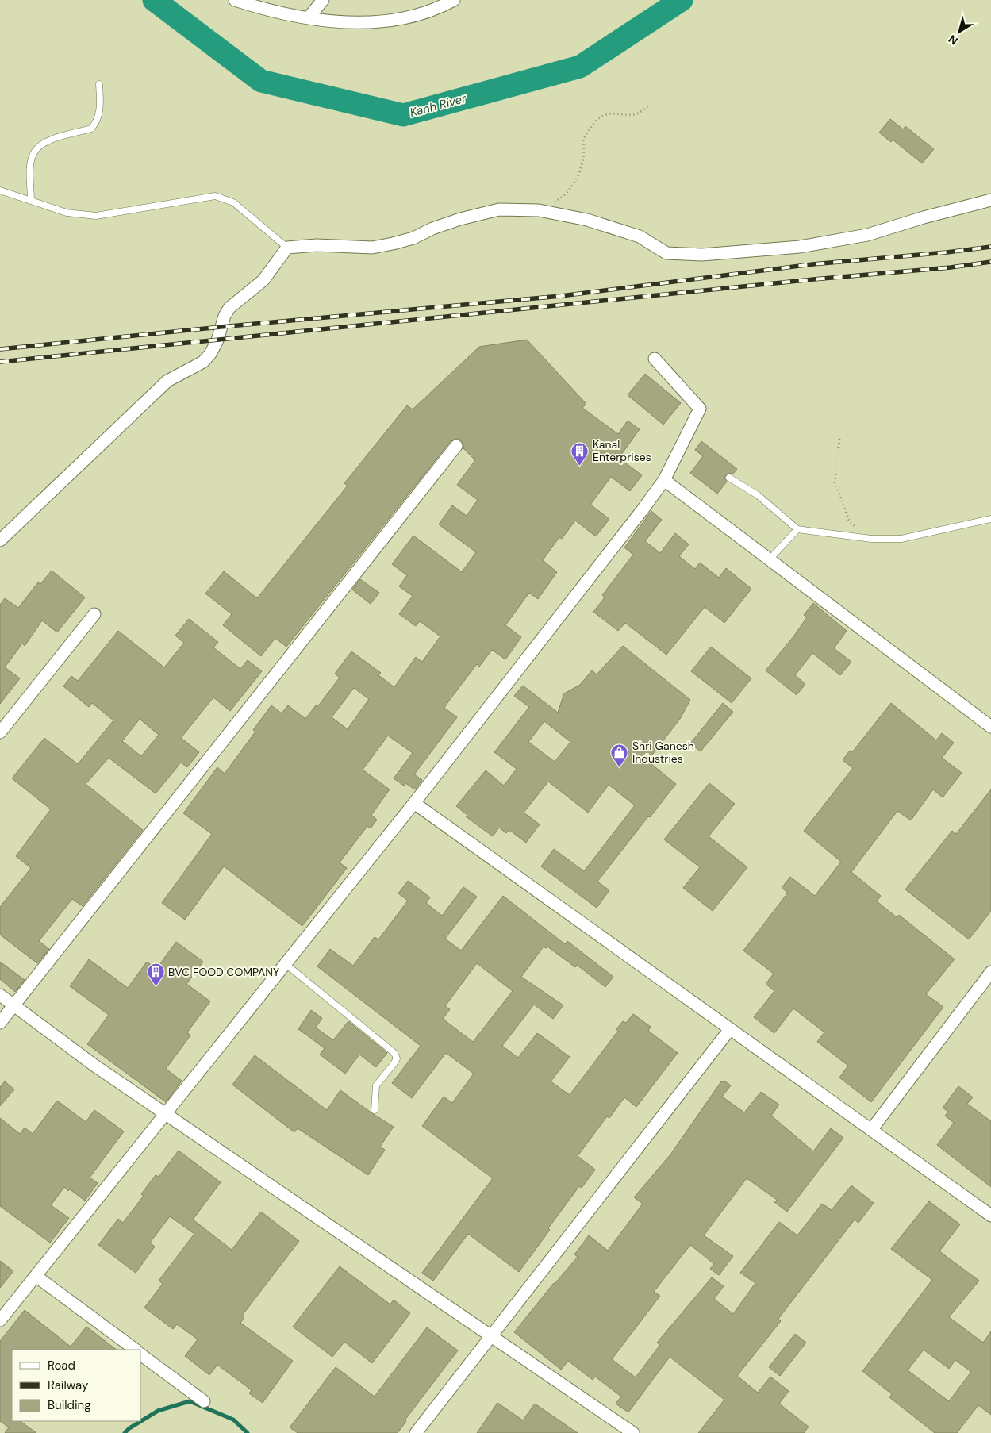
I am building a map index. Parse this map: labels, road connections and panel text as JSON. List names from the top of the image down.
{
  "water": ["Kanh River"],
  "places": {
    "building": ["Kanal Enterprises", "BVC FOOD COMPANY"],
    "shop": ["Shri Ganesh Industries"]
  },
  "legend": ["Road", "Railway", "Building"],
  "north": "bottom left"
}
